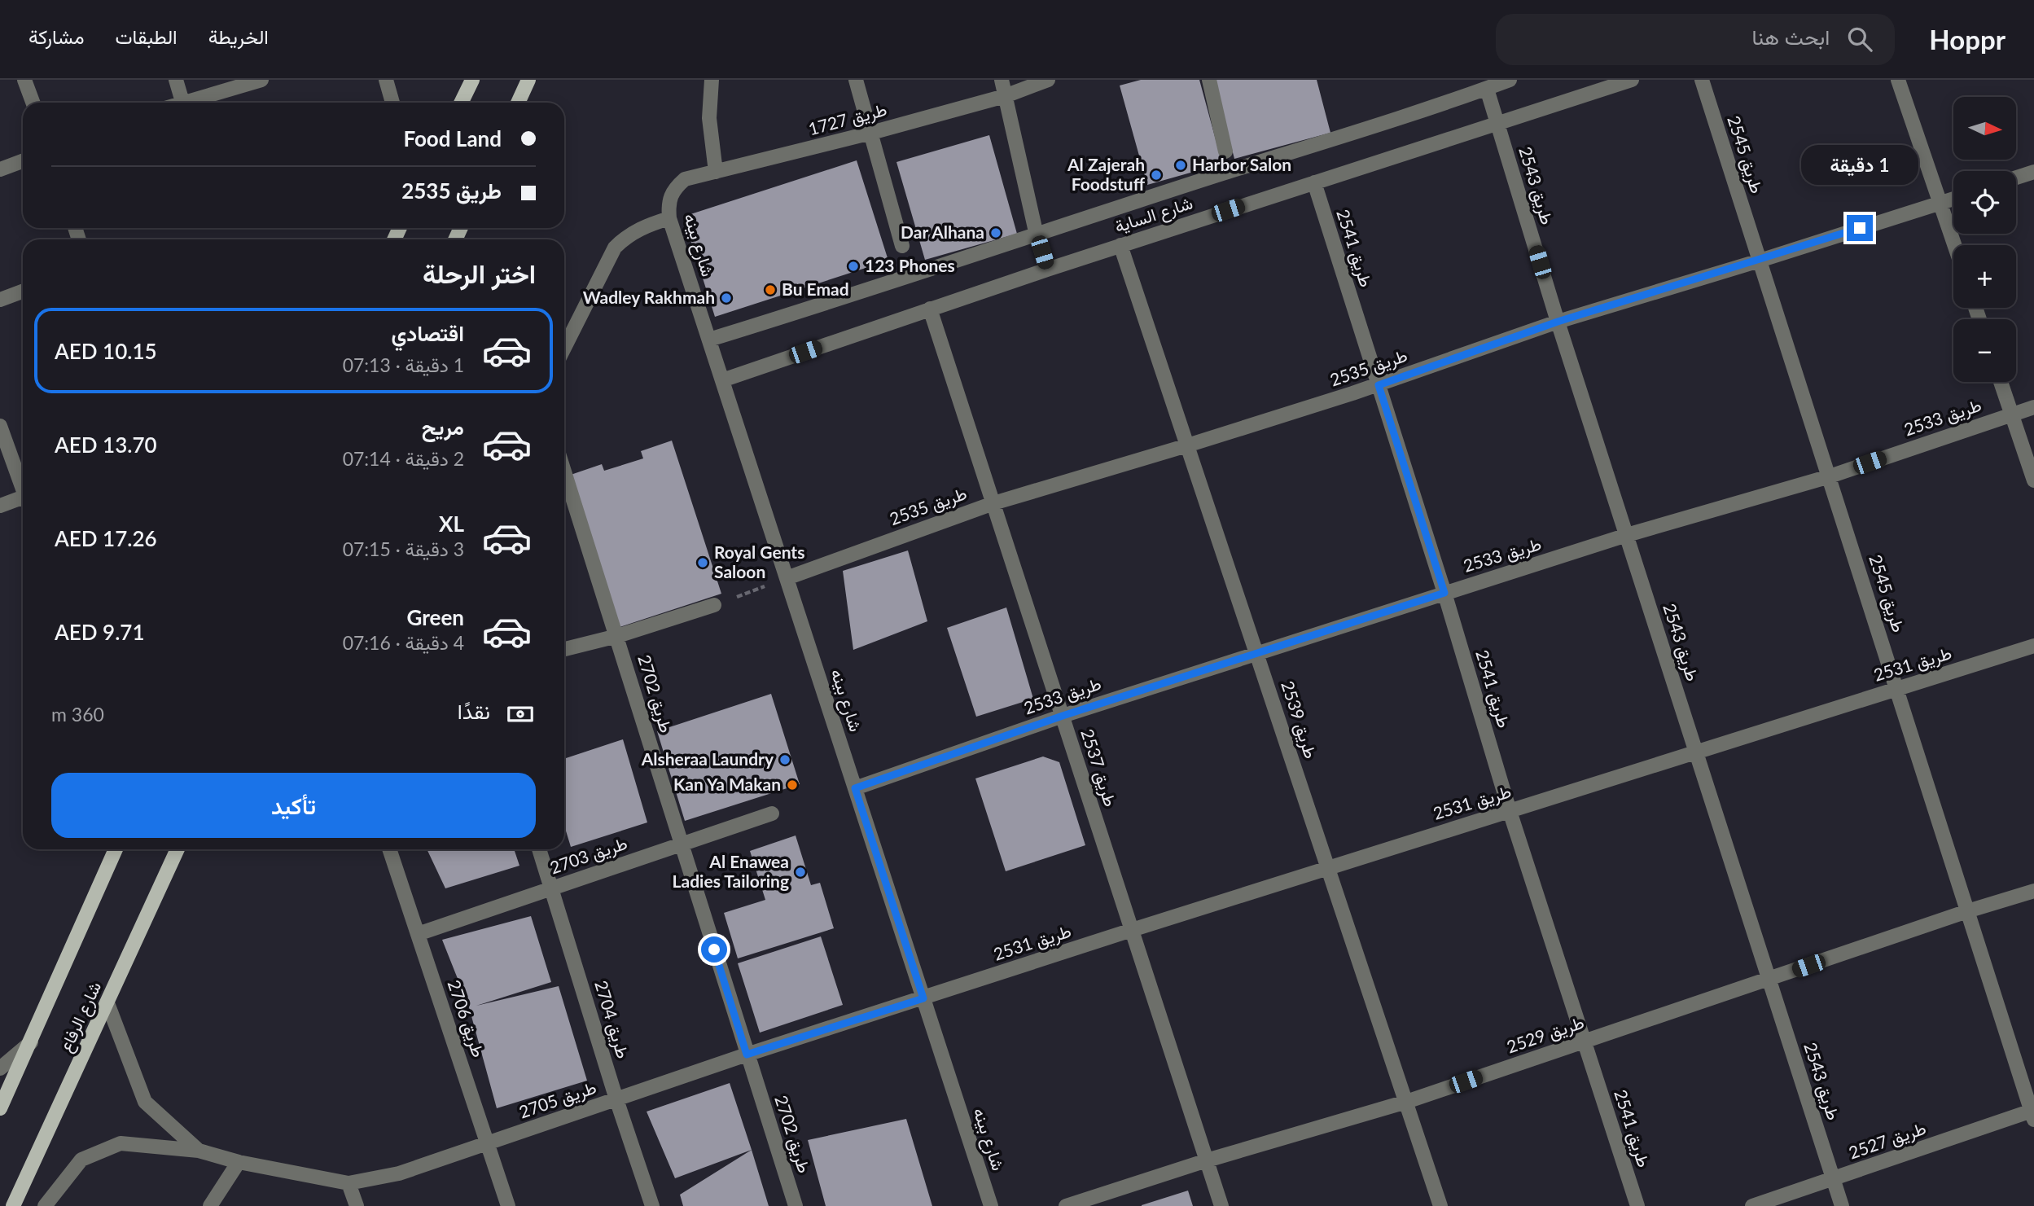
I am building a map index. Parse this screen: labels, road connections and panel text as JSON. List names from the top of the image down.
{
  "streets": {
    "main road": ["شارع الرفاع"],
    "street": [
      "طريق 1727",
      "طريق 2545",
      "طريق 2543",
      "شارع الساية",
      "شارع بينه",
      "طريق 2541",
      "طريق 2535",
      "طريق 2533",
      "طريق 2531",
      "طريق 2702",
      "طريق 2539",
      "طريق 2537",
      "طريق 2703",
      "طريق 2706",
      "طريق 2704",
      "طريق 2529",
      "طريق 2705",
      "طريق 2527"
    ]
  },
  "crossings": [
    ["طريق 1727", "شارع بينه"],
    ["طريق 2545", "طريق 2535"],
    ["طريق 2545", "طريق 2533"],
    ["طريق 2545", "طريق 2531"],
    ["طريق 2545", "طريق 2529"],
    ["طريق 2545", "طريق 2527"],
    ["طريق 2543", "شارع الساية"],
    ["طريق 2543", "طريق 2535"],
    ["طريق 2543", "طريق 2533"],
    ["طريق 2543", "طريق 2531"],
    ["طريق 2543", "طريق 2529"],
    ["طريق 2543", "طريق 2527"],
    ["شارع الساية", "شارع بينه"],
    ["شارع الساية", "طريق 2541"],
    ["شارع الساية", "طريق 2539"],
    ["شارع الساية", "طريق 2537"],
    ["شارع بينه", "طريق 2535"],
    ["شارع بينه", "طريق 2533"],
    ["شارع بينه", "طريق 2531"],
    ["شارع بينه", "طريق 2705"],
    ["طريق 2541", "طريق 2535"],
    ["طريق 2541", "طريق 2533"],
    ["طريق 2541", "طريق 2531"],
    ["طريق 2541", "طريق 2529"],
    ["طريق 2535", "طريق 2539"],
    ["طريق 2535", "طريق 2537"],
    ["طريق 2533", "طريق 2539"],
    ["طريق 2533", "طريق 2537"],
    ["طريق 2531", "طريق 2539"],
    ["طريق 2531", "طريق 2537"],
    ["طريق 2531", "طريق 2705"],
    ["طريق 2702", "طريق 2703"],
    ["طريق 2702", "طريق 2705"],
    ["طريق 2539", "طريق 2529"],
    ["طريق 2537", "طريق 2529"],
    ["طريق 2703", "طريق 2706"],
    ["طريق 2703", "طريق 2704"],
    ["شارع الرفاع", "طريق 2705"],
    ["طريق 2706", "طريق 2705"],
    ["طريق 2704", "طريق 2705"]
  ],
  "places": [
    "Harbor Salon",
    "Al Zajerah Foodstuff",
    "Dar Alhana",
    "123 Phones",
    "Bu Emad",
    "Wadley Rakhmah",
    "Royal Gents Saloon",
    "Alsheraa Laundry",
    "Kan Ya Makan",
    "Al Enawea Ladies Tailoring"
  ],
  "north": "right",
  "page": {
    "header": "Hoppr",
    "search": "ابحث هنا",
    "nav": ["الخريطة", "الطبقات", "مشاركة"],
    "map_buttons": ["+", "−"],
    "banner": ["Food Land", "طريق 2535"],
    "bubble": "1 دقيقة",
    "heading": "اختر الرحلة",
    "list": [
      {
        "name": "اقتصادي",
        "note": "1 دقيقة · 07:13",
        "value": "AED 10.15"
      },
      {
        "name": "مريح",
        "note": "2 دقيقة · 07:14",
        "value": "AED 13.70"
      },
      {
        "name": "XL",
        "note": "3 دقيقة · 07:15",
        "value": "AED 17.26"
      },
      {
        "name": "Green",
        "note": "4 دقيقة · 07:16",
        "value": "AED 9.71"
      }
    ],
    "pay": ["نقدًا", "360 m"],
    "buttons": "تأكيد"
  }
}
